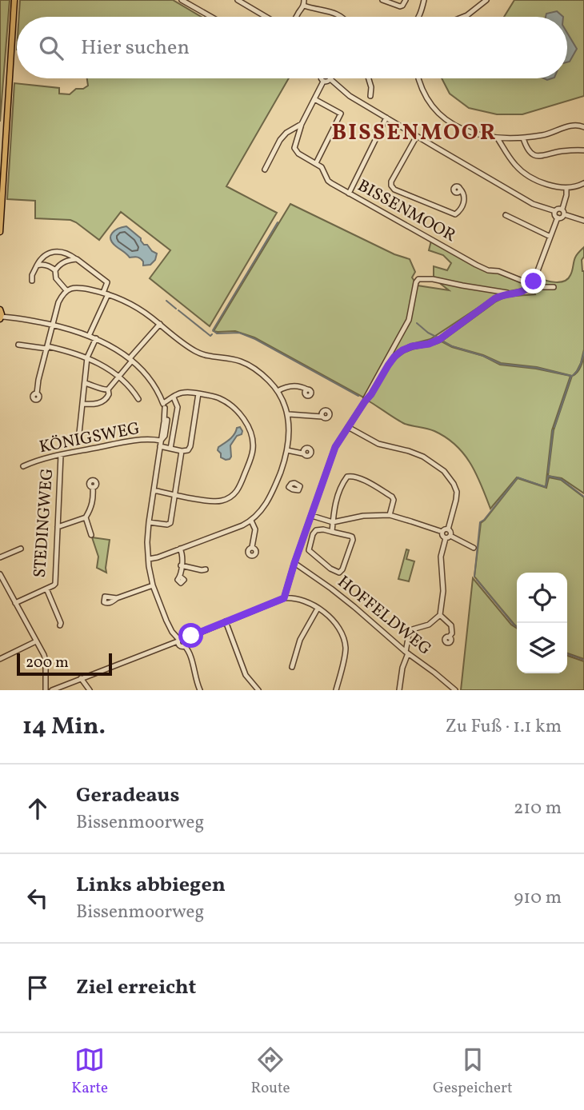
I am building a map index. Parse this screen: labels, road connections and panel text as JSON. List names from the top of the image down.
{
  "streets": {
    "street": [
      "BISSENMOOR",
      "KÖNIGSWEG",
      "STEDINGWEG",
      "HOFFELDWEG"
    ]
  },
  "crossings": [
    ["KÖNIGSWEG", "STEDINGWEG"]
  ],
  "districts": ["BISSENMOOR"],
  "scale_bar": "200 m",
  "page": {
    "search": "Hier suchen",
    "scale": "200 m",
    "heading": ["14 Min.", "Zu Fuß · 1.1 km"],
    "list": [
      ["Geradeaus", "Bissenmoorweg", "210 m"],
      ["Links abbiegen", "Bissenmoorweg", "910 m"],
      "Ziel erreicht"
    ],
    "nav": ["Karte", "Route", "Gespeichert"]
  }
}
